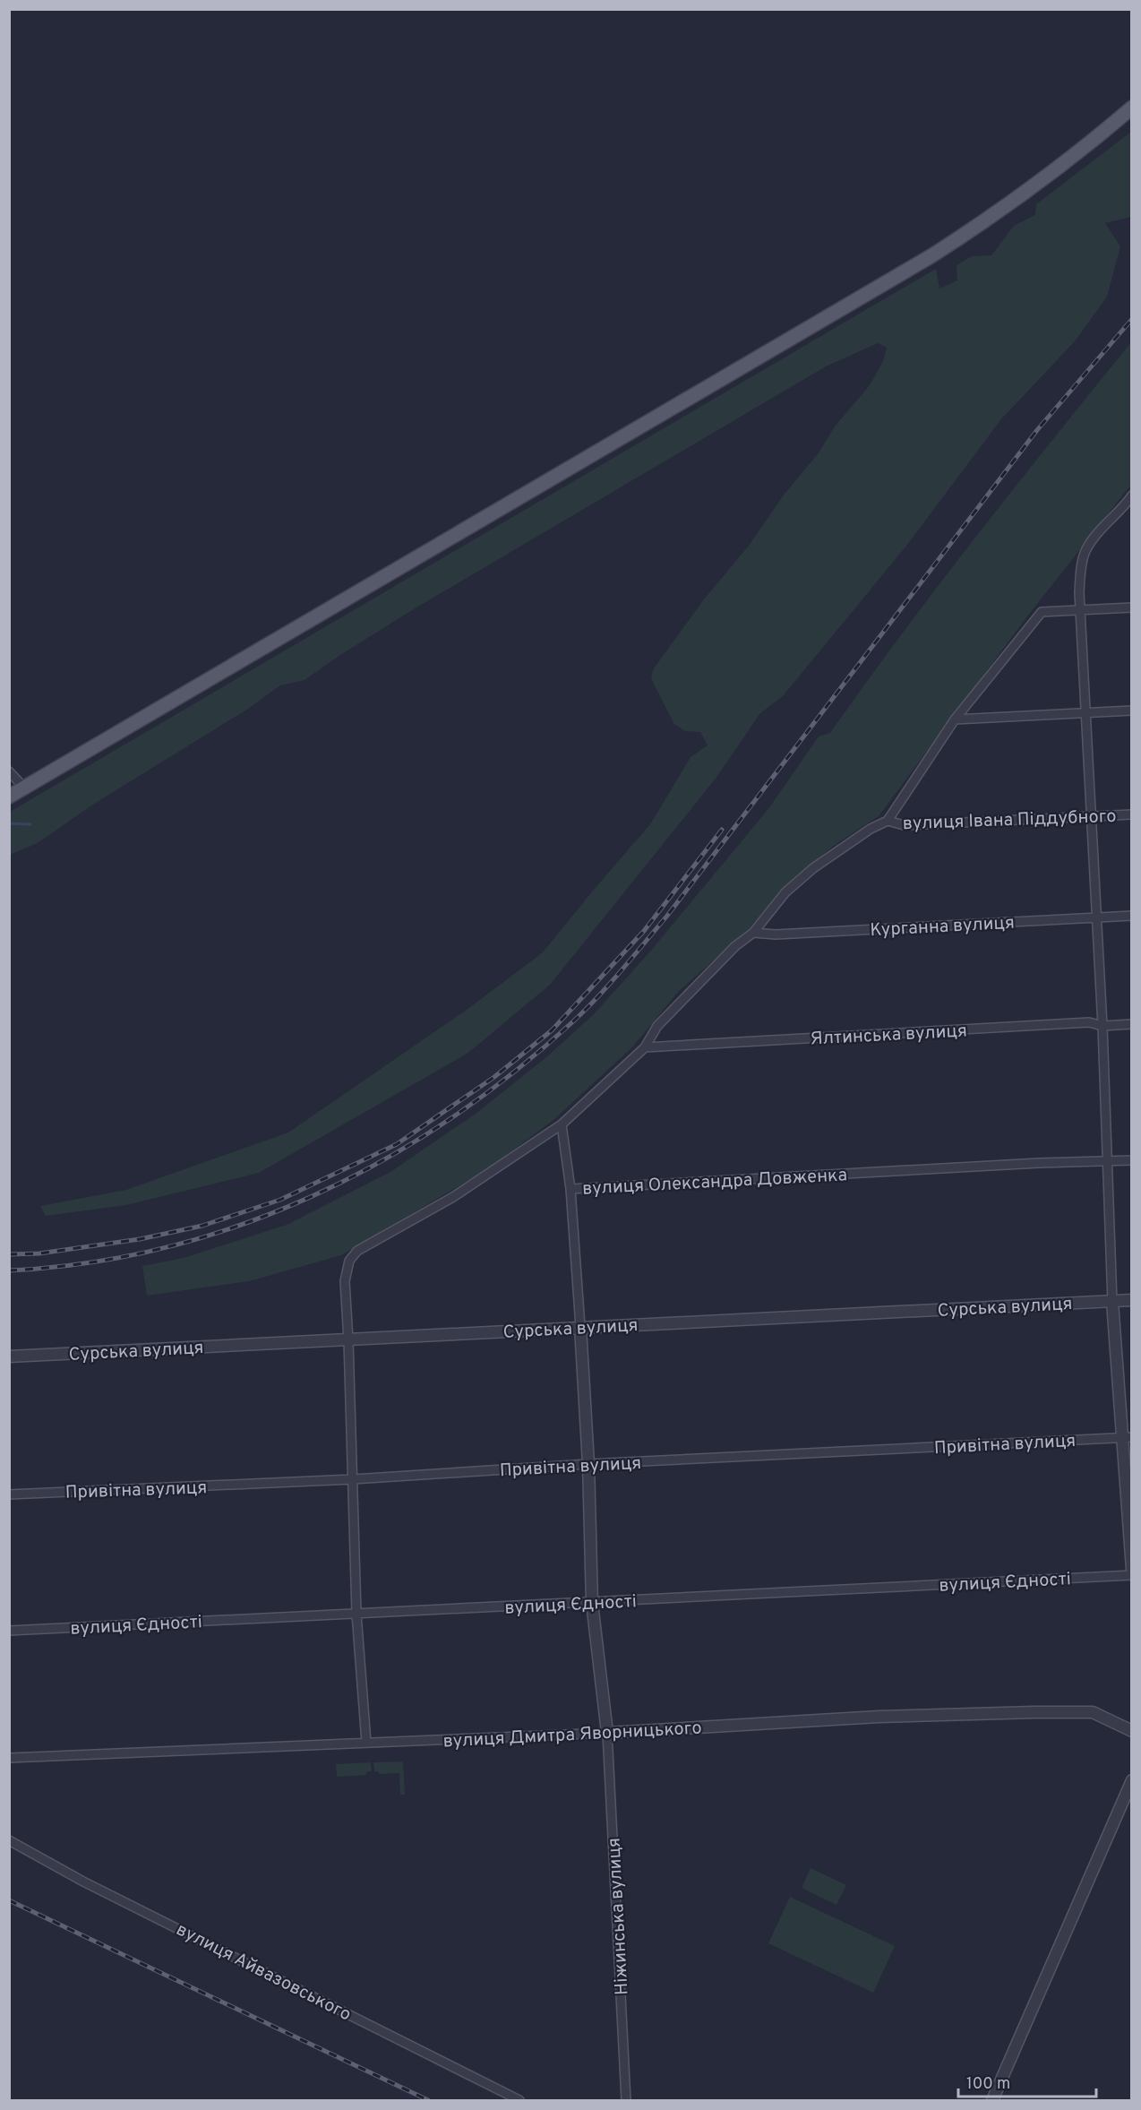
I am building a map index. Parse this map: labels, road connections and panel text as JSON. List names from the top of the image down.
{
  "streets": {
    "street": [
      "вулиця Івана Піддубного",
      "Курганна вулиця",
      "Ялтинська вулиця",
      "вулиця Олександра Довженка",
      "Сурська вулиця",
      "Привітна вулиця",
      "вулиця Єдності",
      "вулиця Дмитра Яворницького",
      "Ніжинська вулиця",
      "вулиця Айвазовського"
    ]
  },
  "crossings": [
    ["вулиця Дмитра Яворницького", "Ніжинська вулиця"]
  ],
  "scale_bar": "100 m"
}
